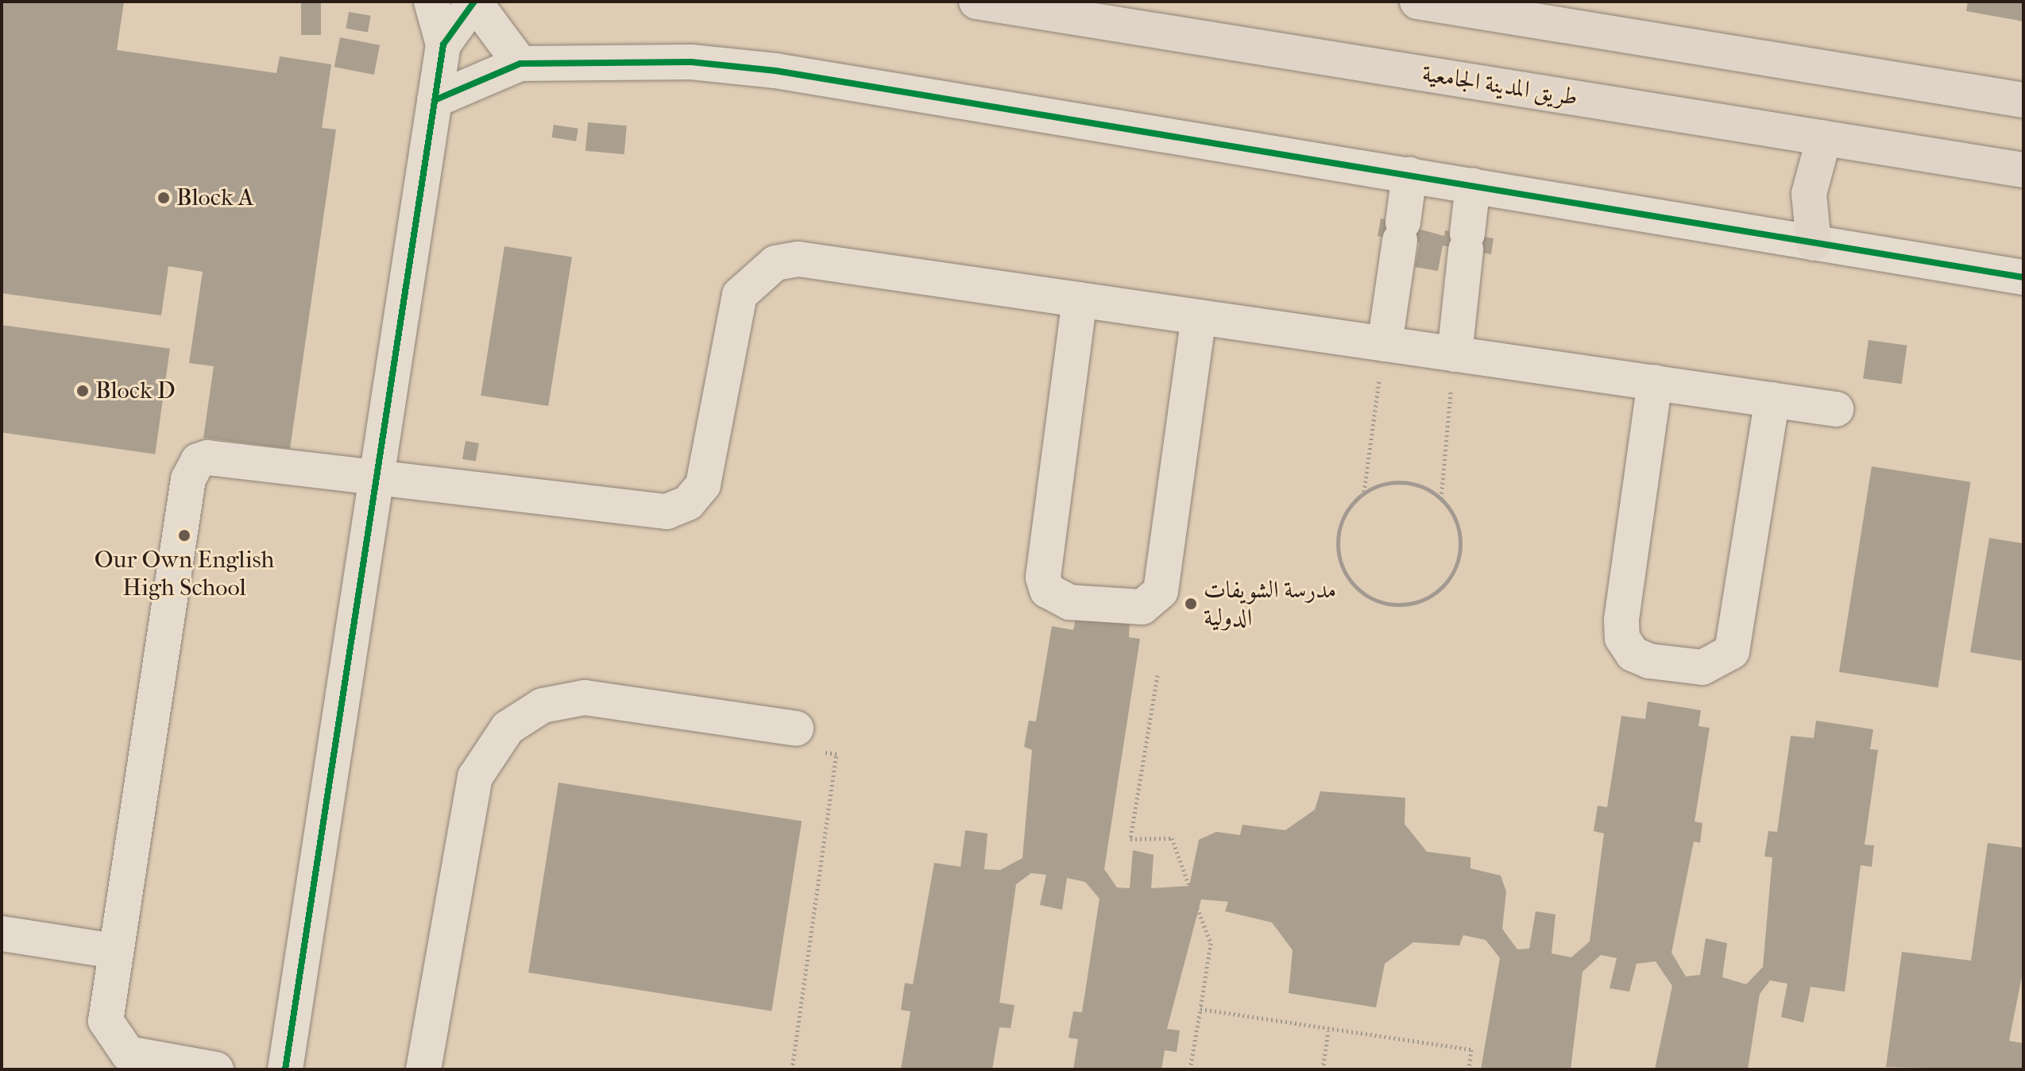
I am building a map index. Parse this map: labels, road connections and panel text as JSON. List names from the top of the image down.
{
  "streets": {
    "main road": ["طريق المدينة الجامعية"]
  },
  "places": [
    "Block A",
    "Block D",
    "Our Own English High School",
    "مدرسة الشويفات الدولية"
  ]
}
